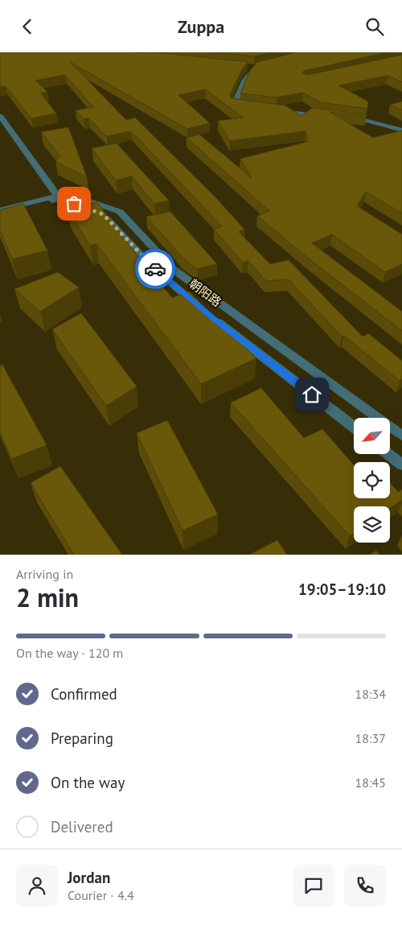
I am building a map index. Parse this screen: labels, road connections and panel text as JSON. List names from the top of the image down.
{
  "streets": {
    "street": ["朝阳路"]
  },
  "north": "bottom left",
  "page": {
    "header": "Zuppa",
    "heading": ["2 min", "Arriving in", "19:05–19:10"],
    "panel": ["Jordan", "Courier · 4.4"],
    "bar": "On the way · 120 m",
    "list": [
      ["Confirmed", "18:34"],
      ["Preparing", "18:37"],
      ["On the way", "18:45"],
      "Delivered"
    ]
  }
}
